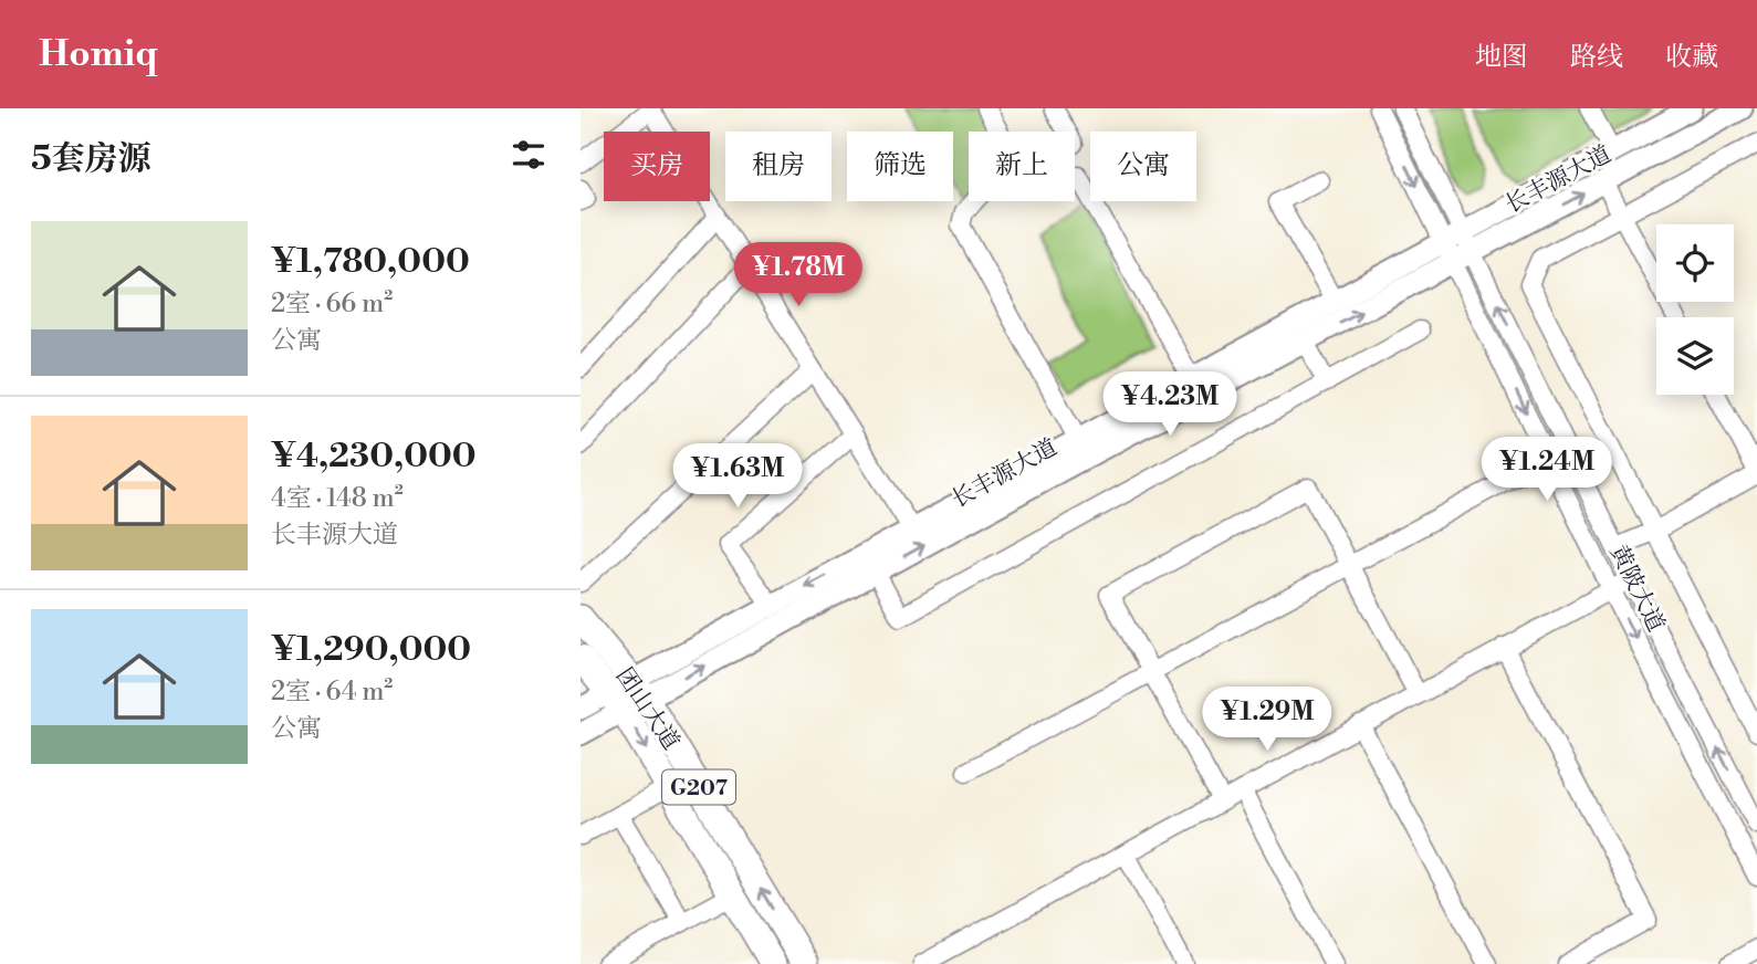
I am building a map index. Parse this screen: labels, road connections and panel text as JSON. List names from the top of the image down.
{
  "streets": {
    "highway": ["团山大道", "G207"],
    "main road": ["长丰源大道"],
    "street": ["黄陂大道"]
  },
  "crossings": [
    ["长丰源大道", "黄陂大道"],
    ["长丰源大道", "团山大道"]
  ],
  "page": {
    "header": "Homiq",
    "nav": ["地图", "路线", "收藏"],
    "heading": "5套房源",
    "chip": [
      "买房",
      "租房",
      "筛选",
      "新上",
      "公寓"
    ],
    "list": [
      {
        "name": "¥1,780,000",
        "note": "2室 · 66 m² · 公寓"
      },
      {
        "name": "¥4,230,000",
        "note": "4室 · 148 m² · 长丰源大道"
      },
      {
        "name": "¥1,290,000",
        "note": "2室 · 64 m² · 公寓"
      }
    ],
    "price": [
      "¥1.78M",
      "¥4.23M",
      "¥1.24M",
      "¥1.63M",
      "¥1.29M"
    ]
  }
}
